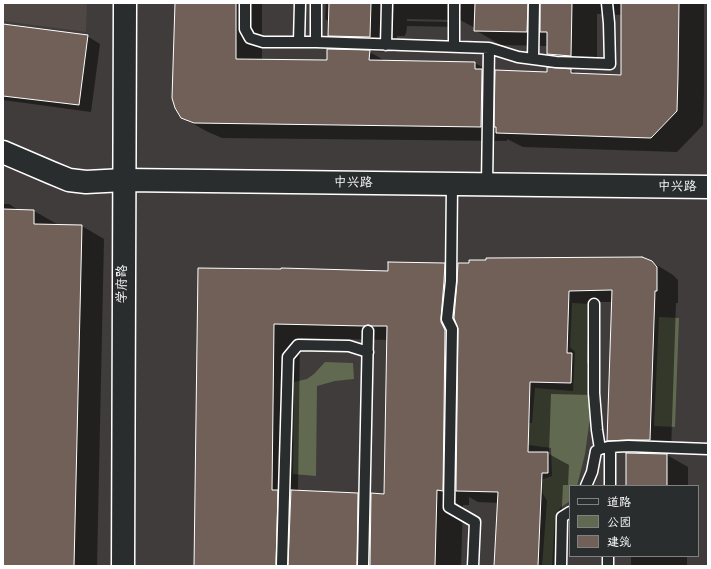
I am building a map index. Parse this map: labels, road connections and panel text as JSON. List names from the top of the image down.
{
  "streets": {
    "main road": ["中兴路", "学府路"]
  },
  "crossings": [
    ["中兴路", "学府路"]
  ],
  "legend": ["道路", "公园", "建筑"]
}
